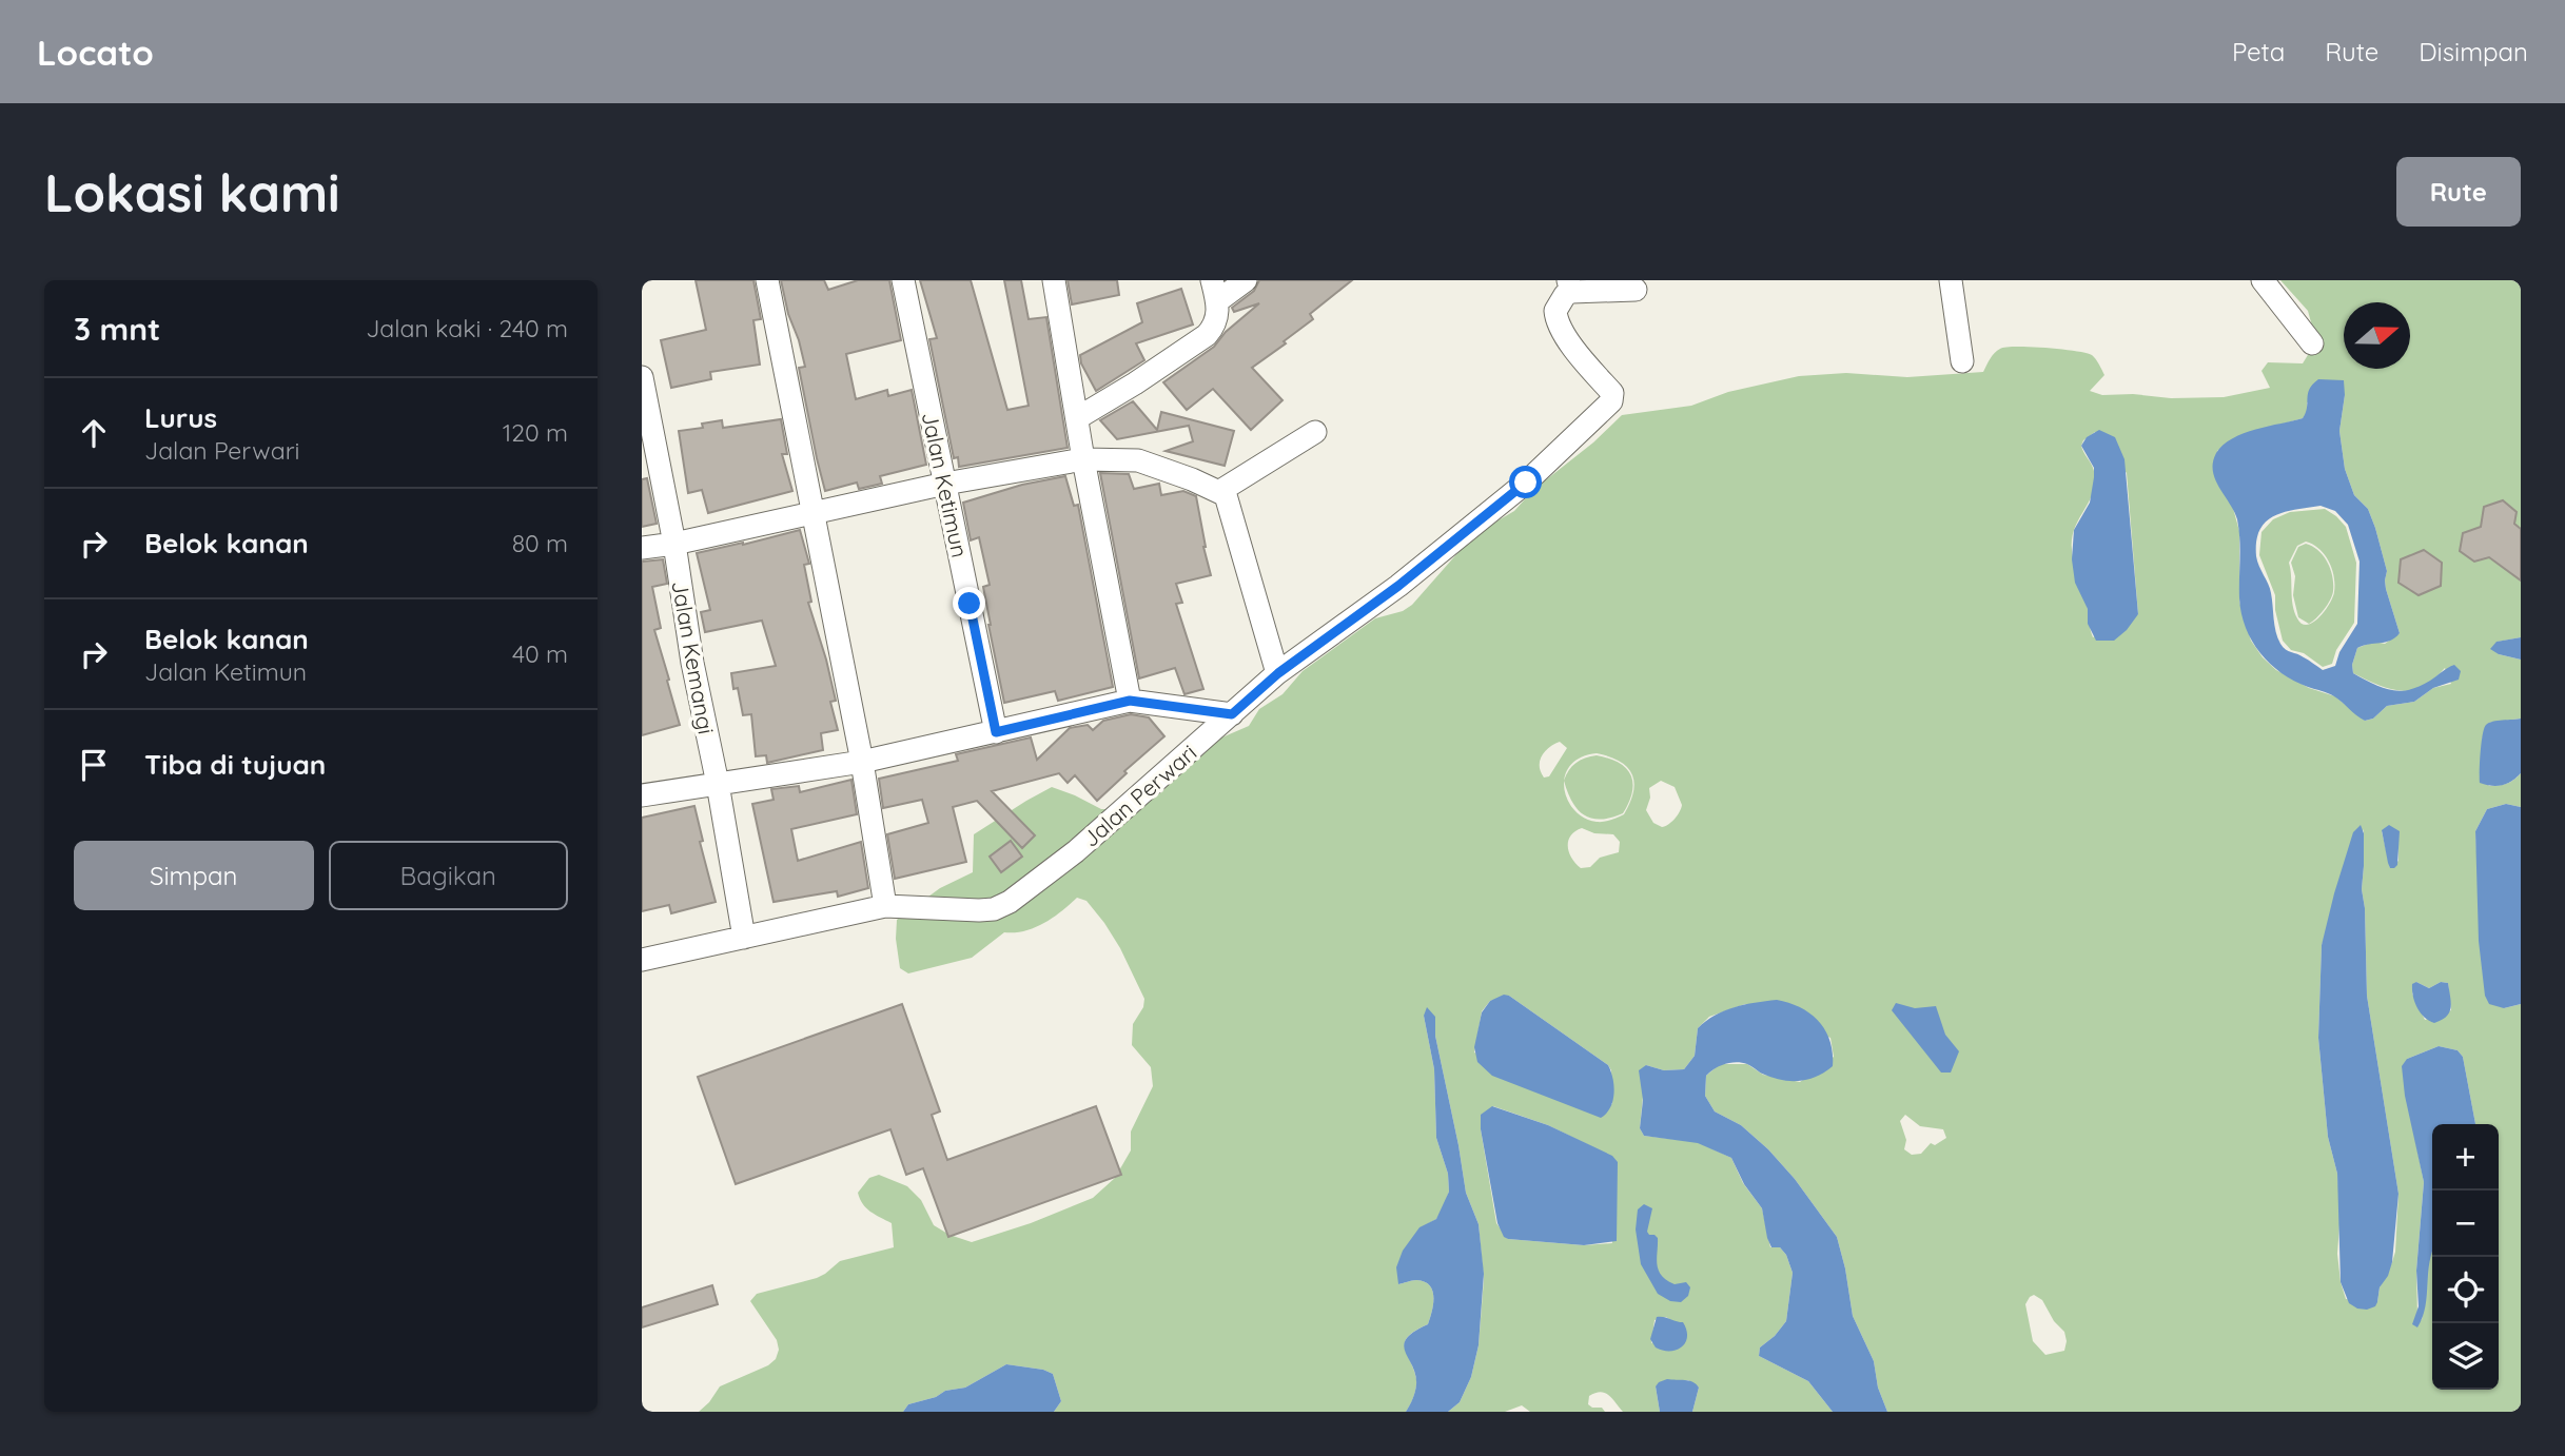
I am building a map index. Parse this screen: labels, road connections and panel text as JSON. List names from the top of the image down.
{
  "streets": {
    "street": ["Jalan Ketimun", "Jalan Kemangi", "Jalan Perwari"]
  },
  "crossings": [
    ["Jalan Kemangi", "Jalan Perwari"]
  ],
  "north": "right",
  "page": {
    "header": "Locato",
    "nav": ["Peta", "Rute", "Disimpan"],
    "buttons": [
      "Rute",
      ["Simpan", "Bagikan"]
    ],
    "title": "Lokasi kami",
    "heading": ["3 mnt", "Jalan kaki · 240 m"],
    "list": [
      ["Lurus", "Jalan Perwari", "120 m"],
      ["Belok kanan", "80 m"],
      ["Belok kanan", "Jalan Ketimun", "40 m"],
      "Tiba di tujuan"
    ],
    "map_buttons": ["+", "−"]
  }
}
